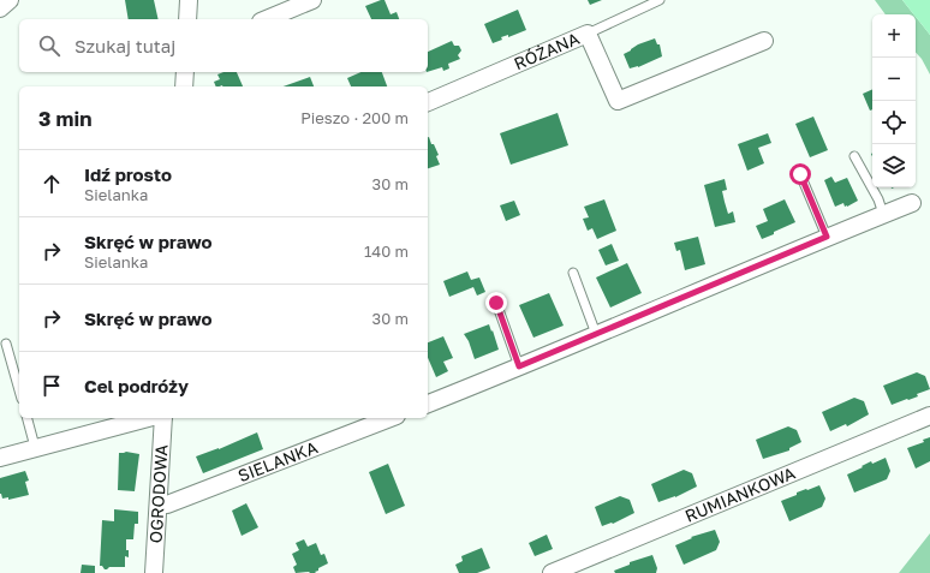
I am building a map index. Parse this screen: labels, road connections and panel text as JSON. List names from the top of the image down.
{
  "streets": {
    "street": [
      "RÓŻANA",
      "SIELANKA",
      "OGRODOWA",
      "RUMIANKOWA"
    ]
  },
  "crossings": [
    ["SIELANKA", "OGRODOWA"]
  ],
  "page": {
    "map_buttons": ["+", "−"],
    "search": "Szukaj tutaj",
    "heading": ["3 min", "Pieszo · 200 m"],
    "list": [
      ["Idź prosto", "Sielanka", "30 m"],
      ["Skręć w prawo", "Sielanka", "140 m"],
      ["Skręć w prawo", "30 m"],
      "Cel podróży"
    ]
  }
}
